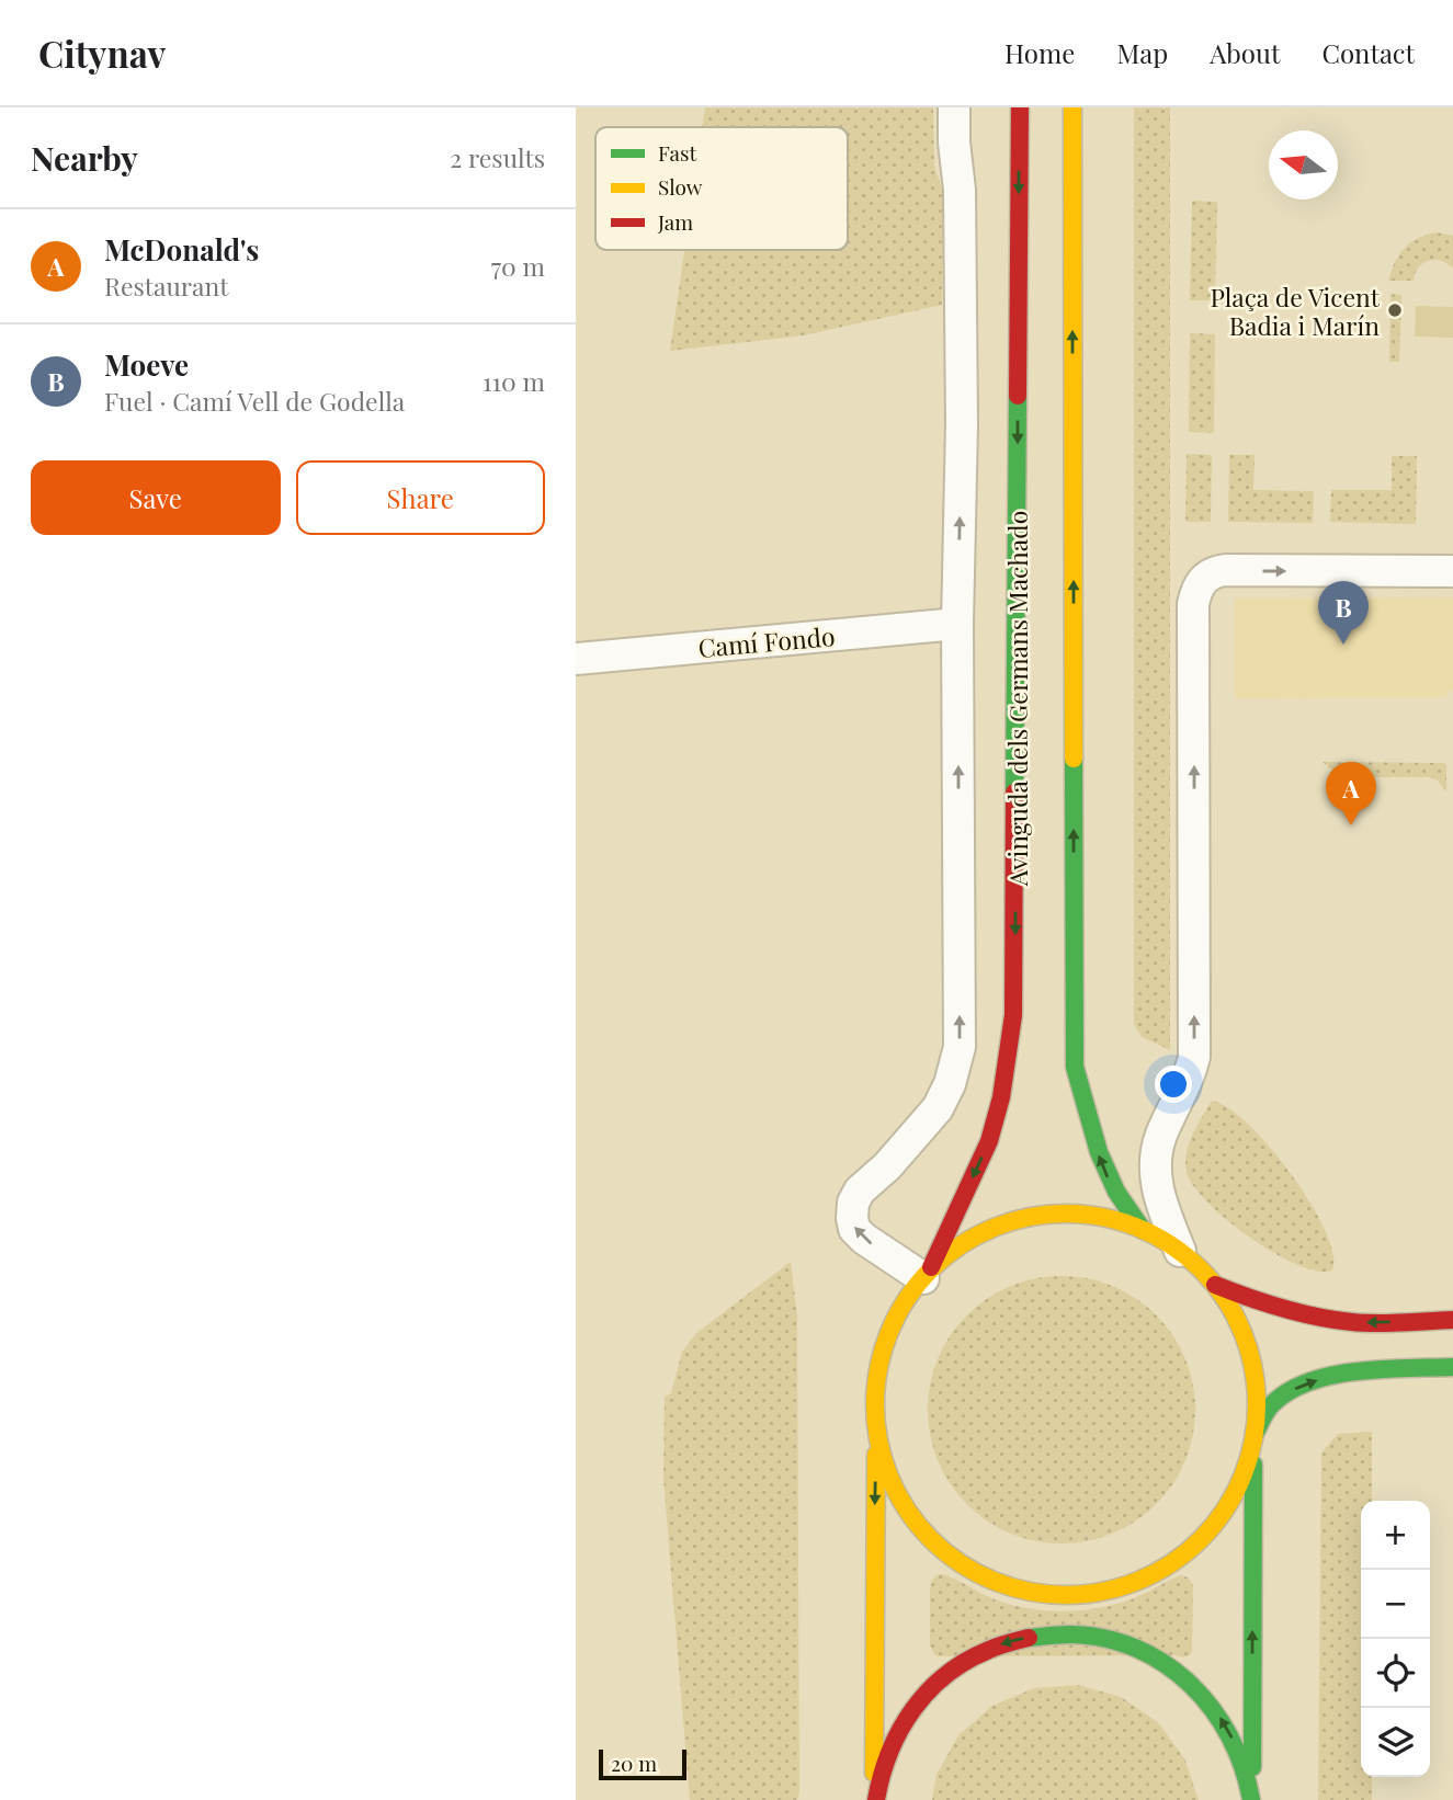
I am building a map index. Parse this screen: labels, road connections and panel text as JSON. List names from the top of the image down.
{
  "streets": {
    "main road": ["Avinguda dels Germans Machado"],
    "street": ["Camí Fondo"]
  },
  "places": ["Plaça de Vicent Badia i Marín"],
  "legend": ["Fast", "Slow", "Jam"],
  "scale_bar": "20 m",
  "north": "left",
  "page": {
    "header": "Citynav",
    "nav": [
      "Home",
      "Map",
      "About",
      "Contact"
    ],
    "heading": ["Nearby", "2 results"],
    "list": [
      {
        "mark": "A",
        "name": "McDonald's",
        "note": "Restaurant",
        "value": "70 m"
      },
      {
        "mark": "B",
        "name": "Moeve",
        "note": "Fuel · Camí Vell de Godella",
        "value": "110 m"
      }
    ],
    "buttons": ["Save", "Share"],
    "pins": ["B", "A"],
    "map_buttons": ["+", "−"],
    "scale": "20 m"
  }
}
